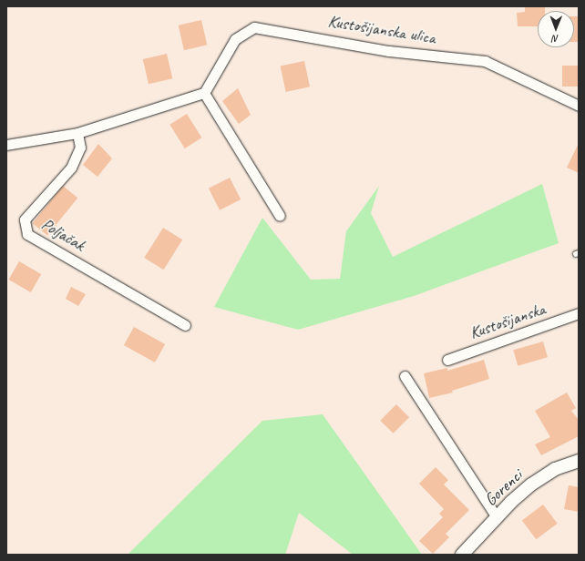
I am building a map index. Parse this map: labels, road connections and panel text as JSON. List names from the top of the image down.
{
  "streets": {
    "street": [
      "Kustošijanska ulica",
      "Poljačak",
      "Kustošijanska",
      "Gorenci"
    ]
  },
  "north": "bottom"
}
